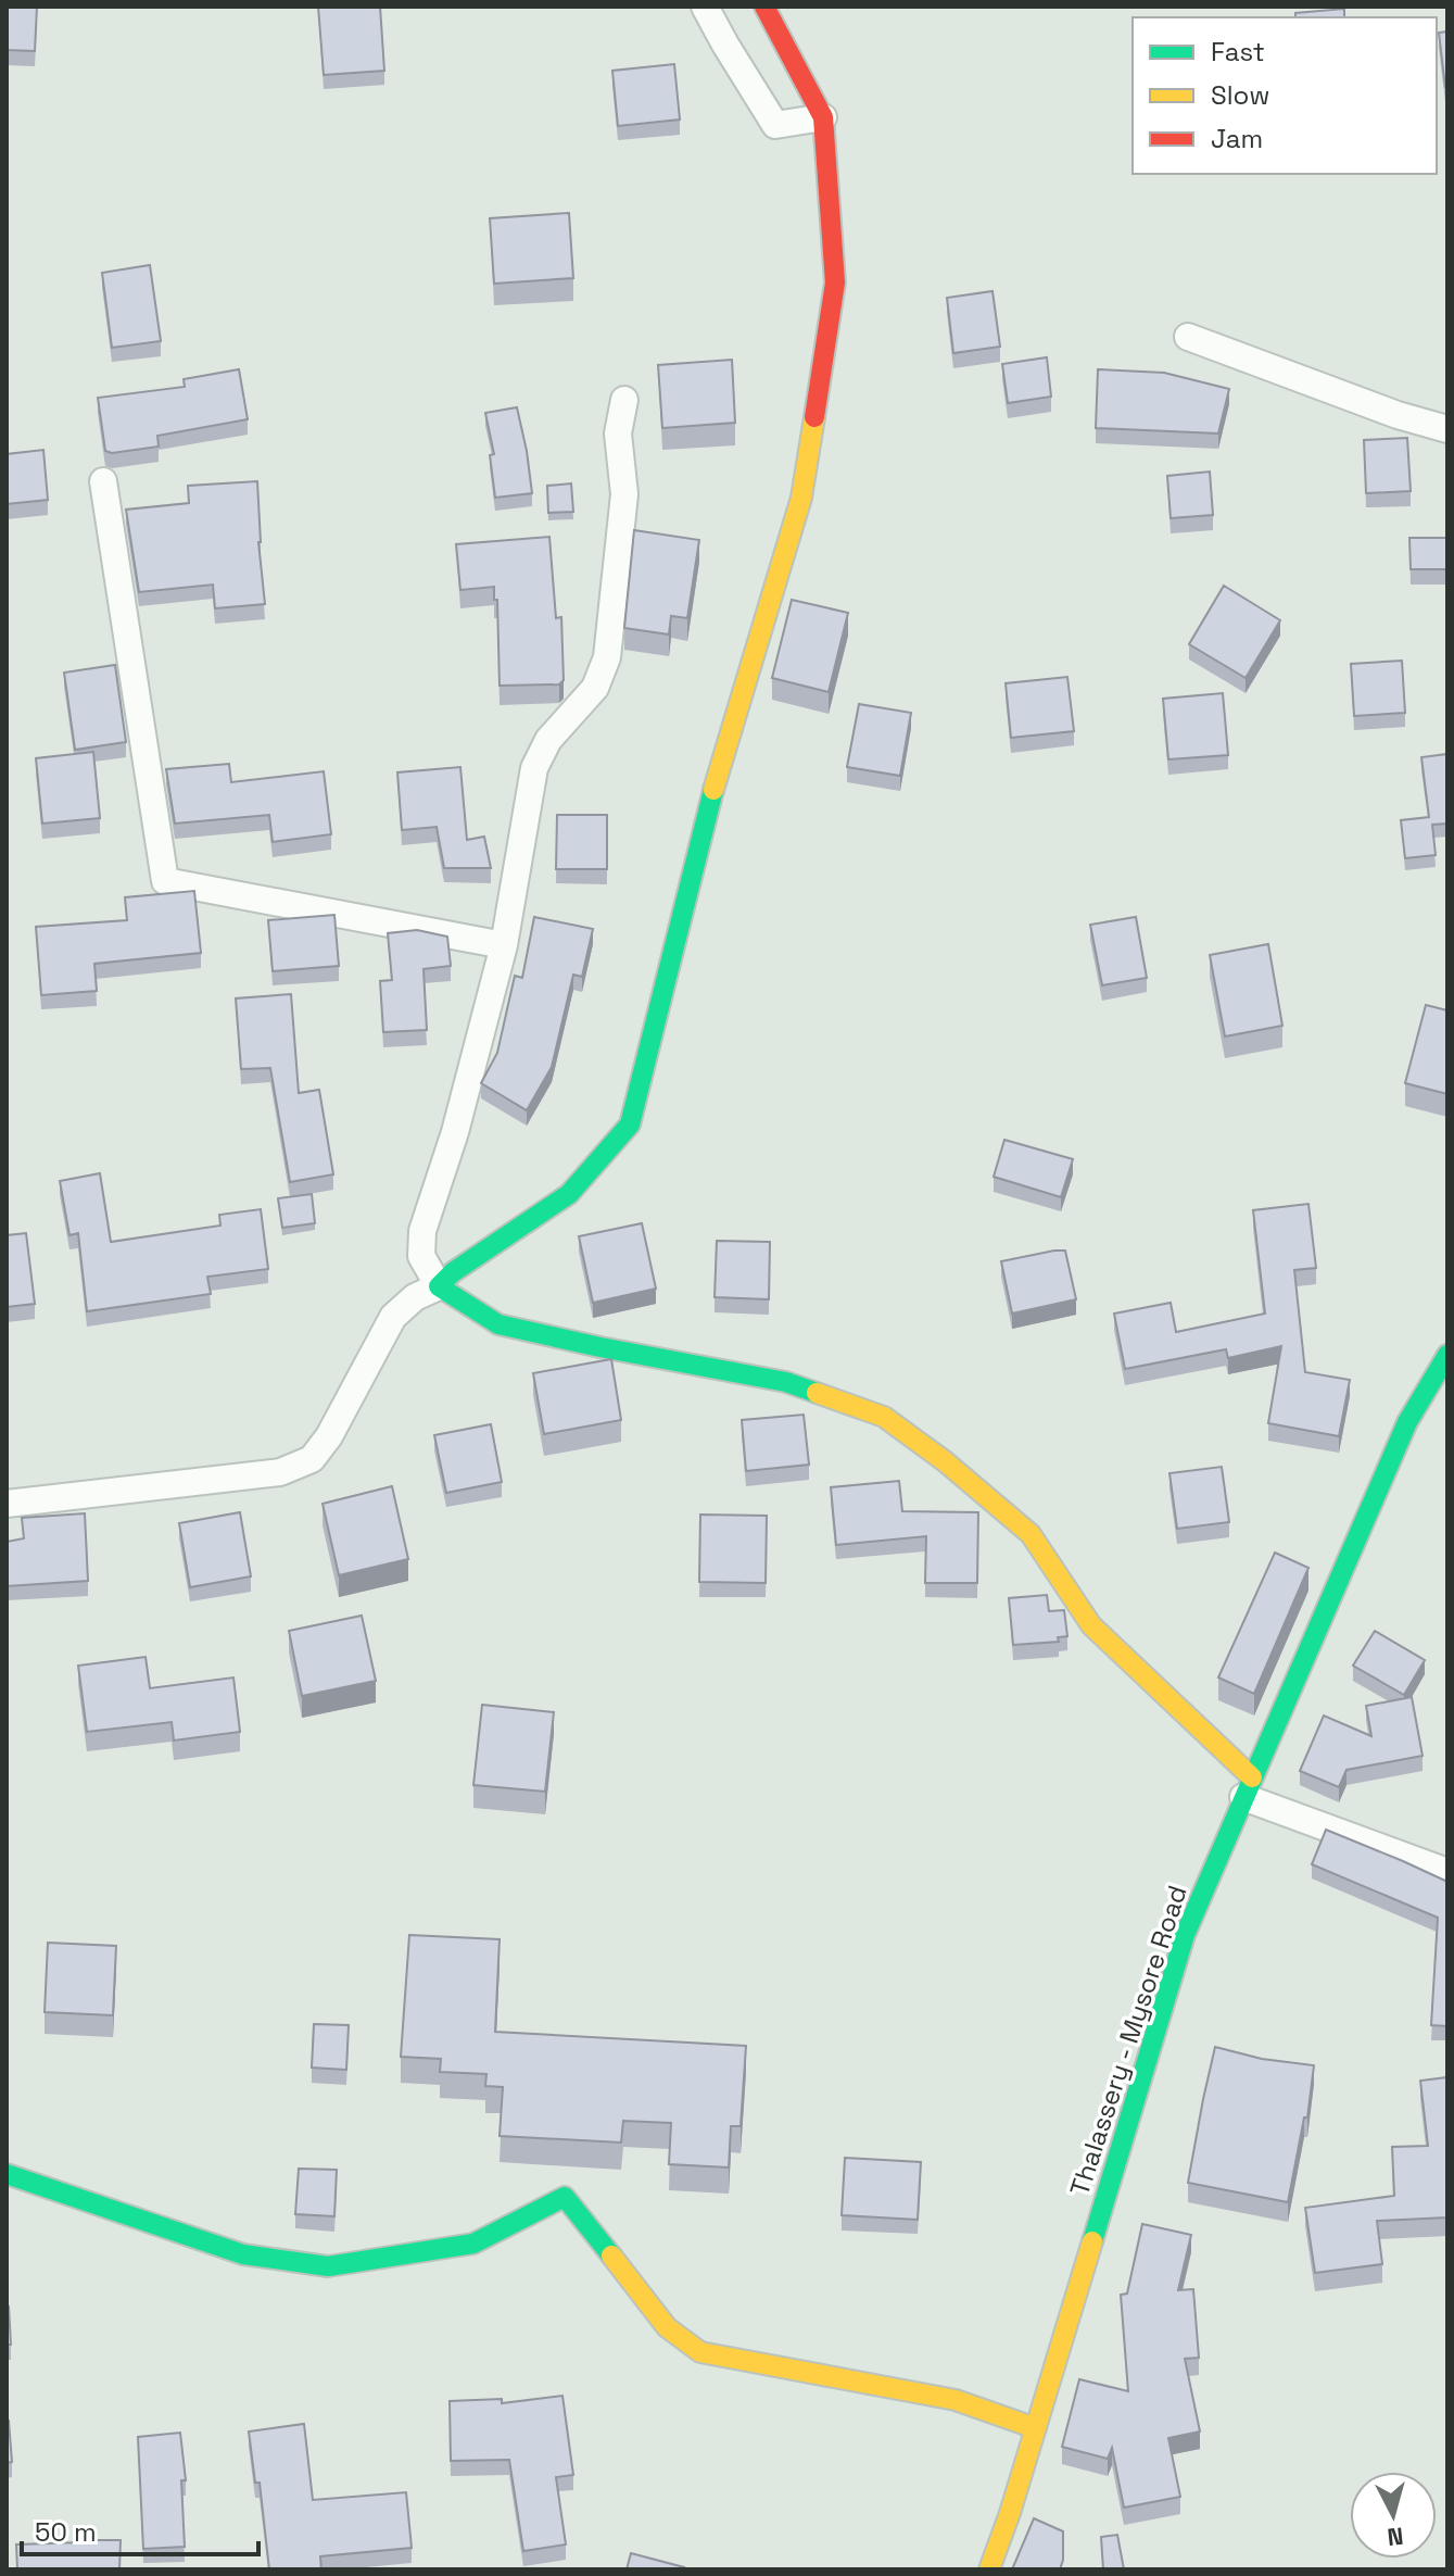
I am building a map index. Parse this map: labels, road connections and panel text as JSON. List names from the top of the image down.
{
  "streets": {
    "street": ["Thalassery - Mysore Road"]
  },
  "legend": ["Fast", "Slow", "Jam"],
  "scale_bar": "50 m",
  "north": "bottom"
}
